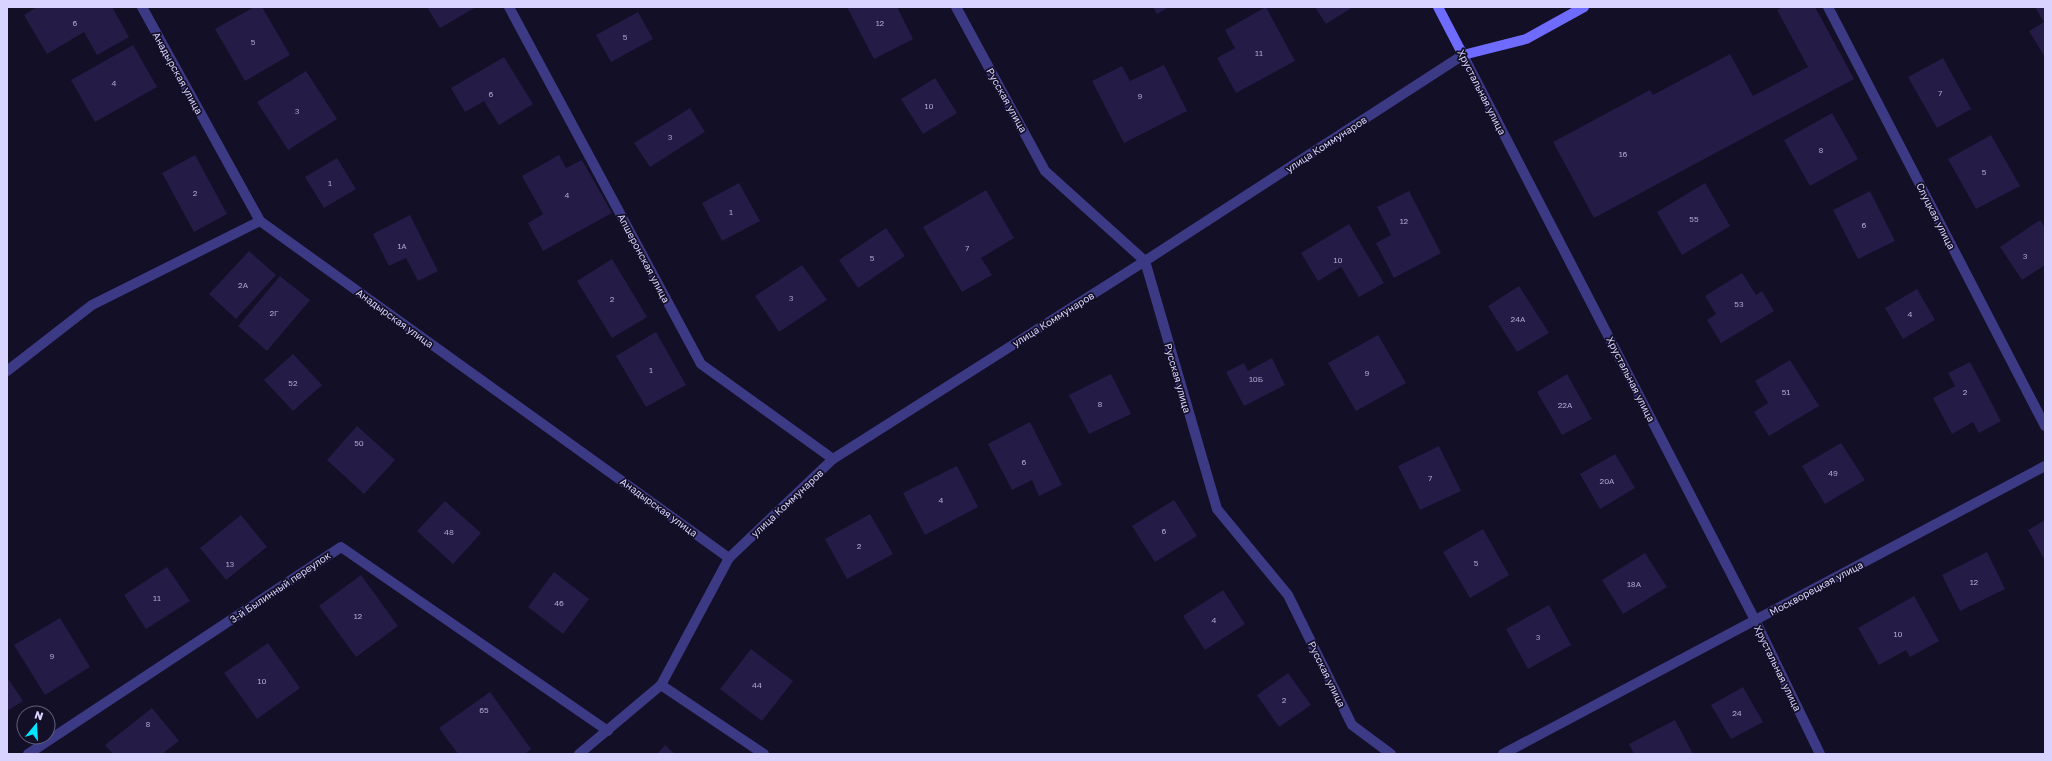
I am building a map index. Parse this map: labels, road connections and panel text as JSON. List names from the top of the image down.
{
  "streets": {
    "street": [
      "Анадырская улица",
      "Хрустальная улица",
      "Русская улица",
      "улица Коммунаров",
      "Слуцкая улица",
      "Апшеронская улица",
      "3-й Былинный переулок",
      "Москворецкая улица"
    ]
  },
  "crossings": [
    ["Анадырская улица", "улица Коммунаров"],
    ["Хрустальная улица", "улица Коммунаров"],
    ["Хрустальная улица", "Москворецкая улица"],
    ["Русская улица", "улица Коммунаров"],
    ["улица Коммунаров", "Апшеронская улица"],
    ["улица Коммунаров", "3-й Былинный переулок"]
  ],
  "house_numbers": [
    "6",
    "12",
    "5",
    "5",
    "11",
    "4",
    "7",
    "6",
    "9",
    "10",
    "3",
    "3",
    "8",
    "16",
    "5",
    "1",
    "2",
    "4",
    "1",
    "55",
    "12",
    "6",
    "1А",
    "7",
    "3",
    "5",
    "10",
    "2А",
    "3",
    "2",
    "53",
    "2Г",
    "4",
    "24А",
    "1",
    "9",
    "10Б",
    "52",
    "51",
    "2",
    "8",
    "22А",
    "50",
    "6",
    "49",
    "7",
    "20А",
    "4",
    "6",
    "48",
    "2",
    "5",
    "13",
    "12",
    "18А",
    "11",
    "46",
    "12",
    "4",
    "10",
    "3",
    "9",
    "10",
    "44",
    "2",
    "65",
    "24",
    "8"
  ],
  "north": "top"
}
